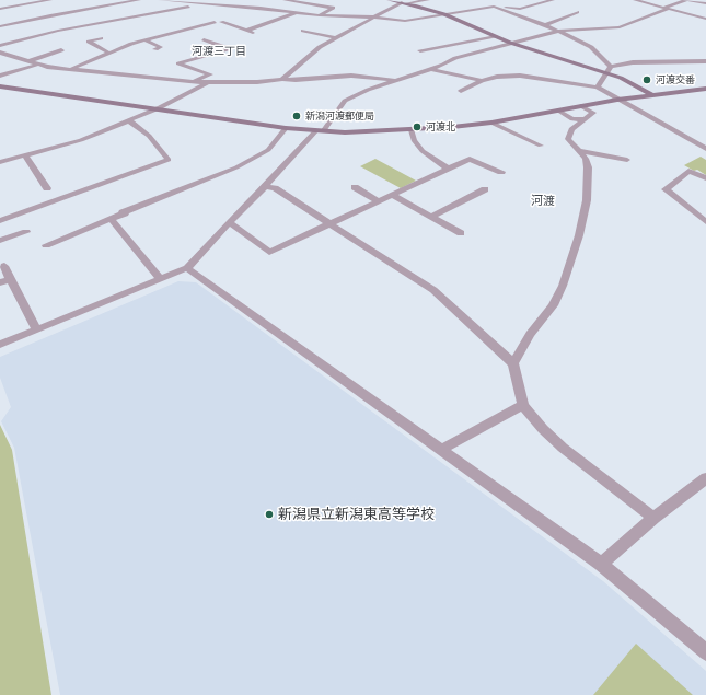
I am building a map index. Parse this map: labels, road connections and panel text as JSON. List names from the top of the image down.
{
  "districts": ["河渡三丁目", "河渡"],
  "places": [
    "河渡交番",
    "新潟河渡郵便局",
    "河渡北",
    "新潟県立新潟東高等学校"
  ]
}
